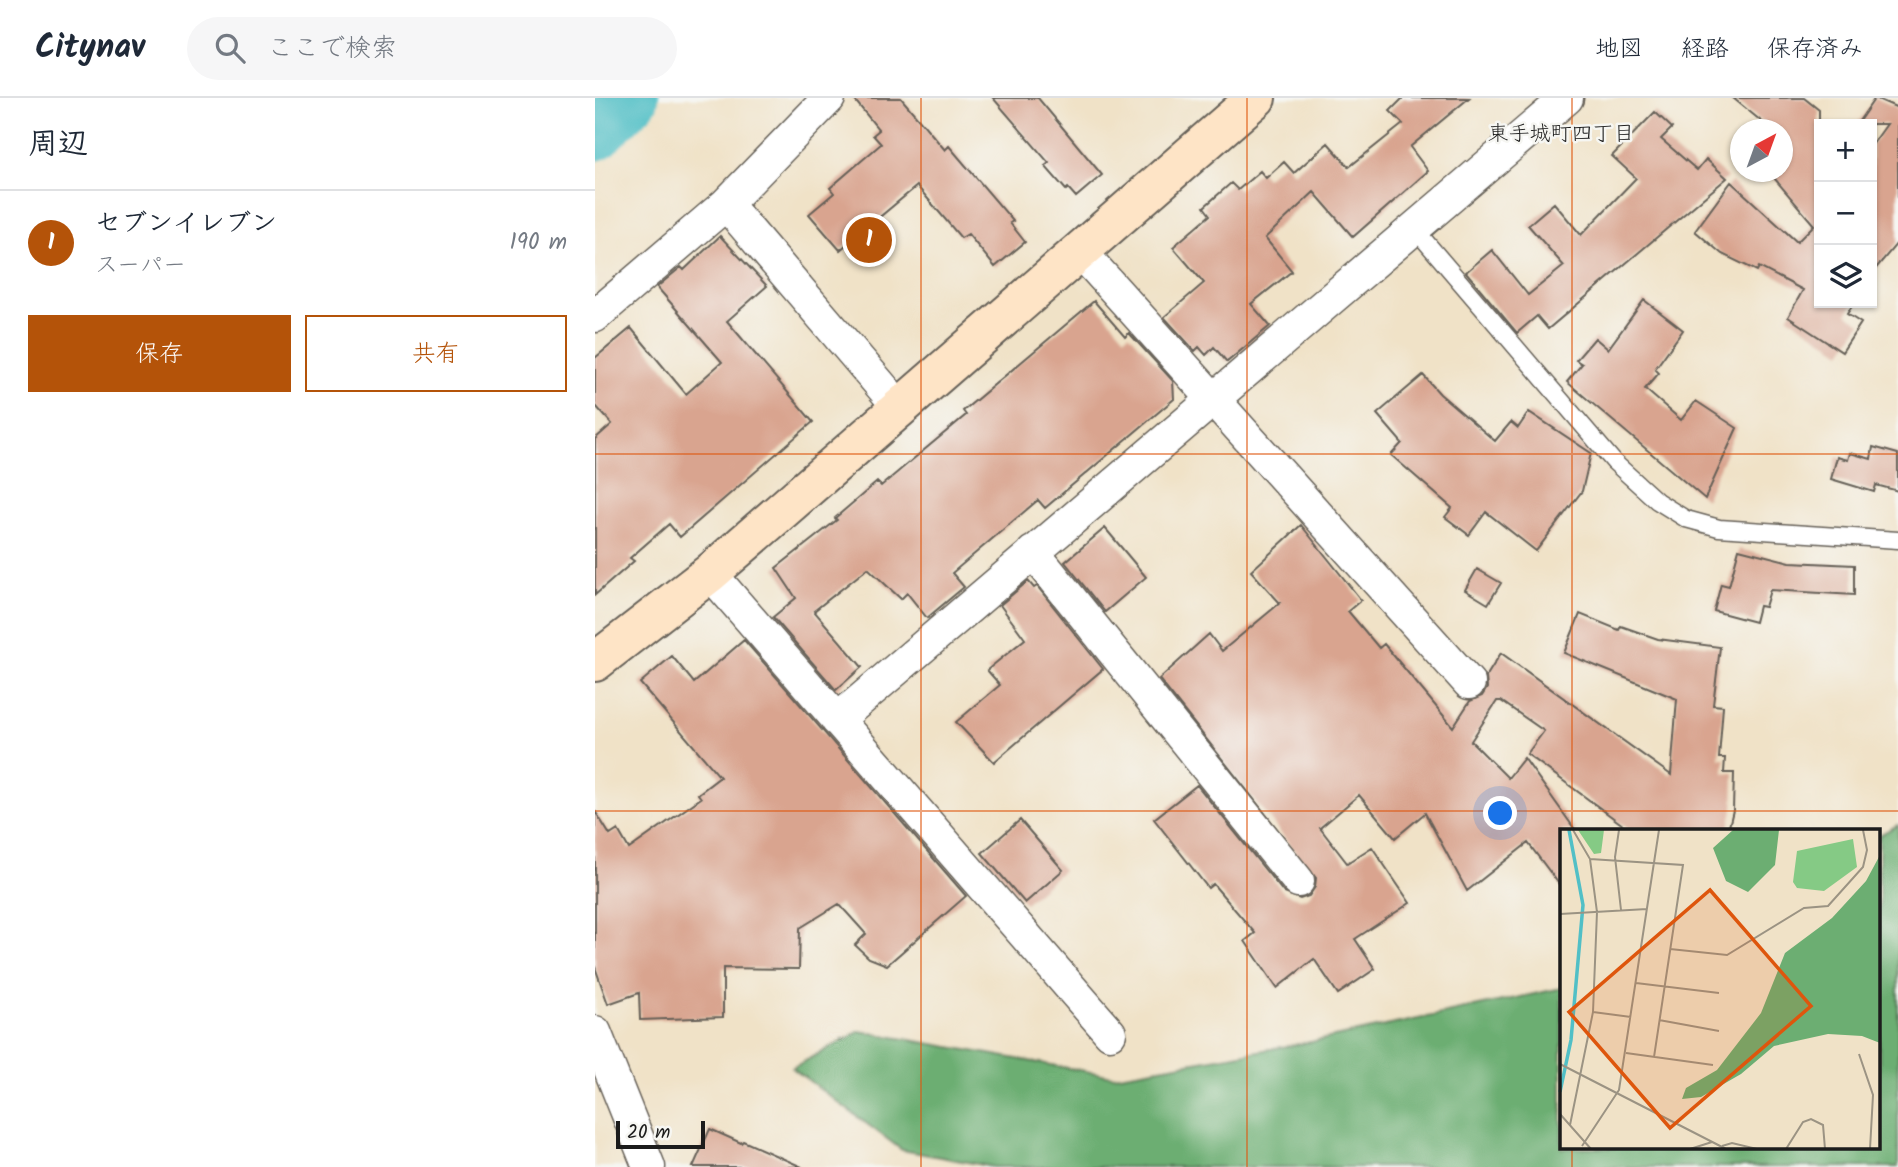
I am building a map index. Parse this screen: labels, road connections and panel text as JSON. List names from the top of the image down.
{
  "districts": ["東手城町四丁目"],
  "scale_bar": "20 m",
  "north": "top right",
  "page": {
    "header": "Citynav",
    "search": "ここで検索",
    "nav": ["地図", "経路", "保存済み"],
    "heading": "周辺",
    "map_buttons": ["+", "−"],
    "list": [
      {
        "mark": "1",
        "name": "セブンイレブン",
        "note": "スーパー",
        "value": "190 m"
      }
    ],
    "pins": "1",
    "buttons": ["保存", "共有"],
    "scale": "20 m"
  }
}
